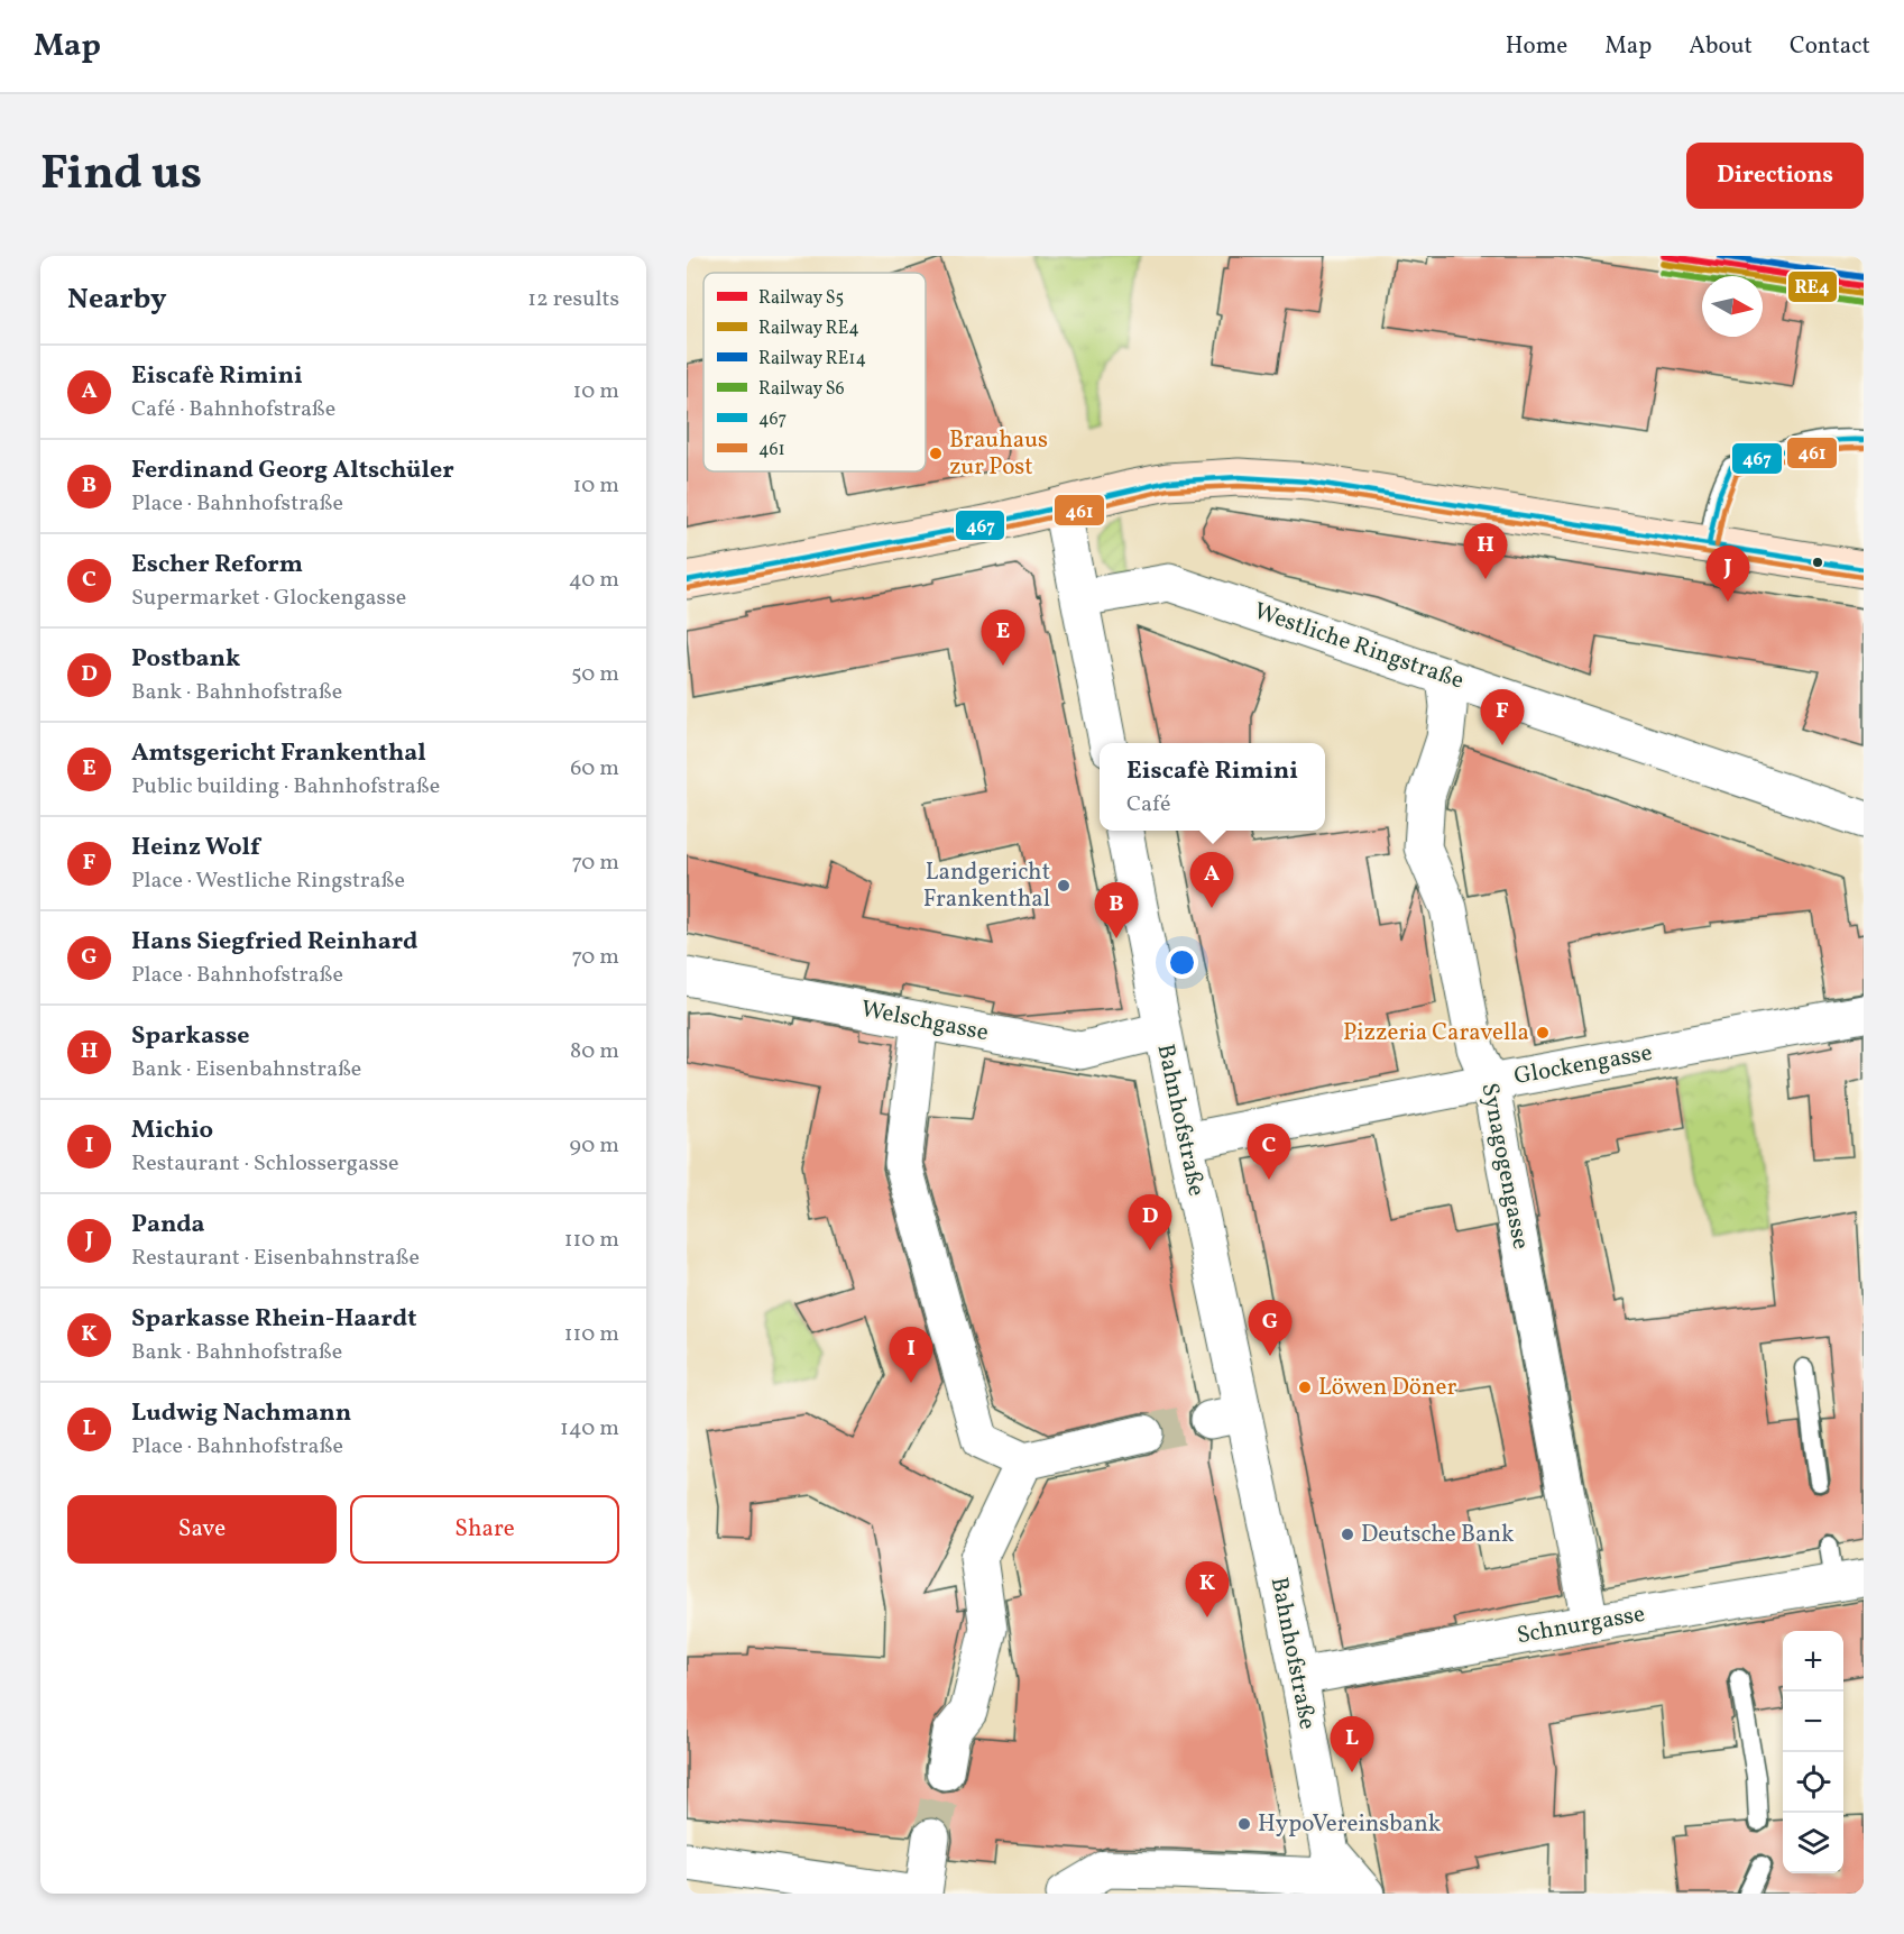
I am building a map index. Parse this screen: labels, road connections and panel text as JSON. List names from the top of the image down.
{
  "streets": {
    "street": [
      "Westliche Ringstraße",
      "Welschgasse",
      "Glockengasse",
      "Bahnhofstraße",
      "Synagogengasse",
      "Schnurgasse"
    ]
  },
  "crossings": [
    ["Westliche Ringstraße", "Synagogengasse"],
    ["Welschgasse", "Bahnhofstraße"],
    ["Glockengasse", "Bahnhofstraße"],
    ["Glockengasse", "Synagogengasse"],
    ["Bahnhofstraße", "Schnurgasse"],
    ["Synagogengasse", "Schnurgasse"]
  ],
  "places": [
    "Brauhaus zur Post",
    "Landgericht Frankenthal",
    "Pizzeria Caravella",
    "Löwen Döner",
    "Deutsche Bank",
    "HypoVereinsbank"
  ],
  "lines": [
    "rail line S5",
    "rail line RE14",
    "rail line RE4",
    "rail line S6",
    "transit line 467",
    "transit line 461"
  ],
  "legend": [
    "Railway S5",
    "Railway RE4",
    "Railway RE14",
    "Railway S6",
    "467",
    "461"
  ],
  "north": "right",
  "page": {
    "header": "Map",
    "nav": [
      "Home",
      "Map",
      "About",
      "Contact"
    ],
    "title": "Find us",
    "buttons": [
      "Directions",
      ["Save", "Share"]
    ],
    "heading": ["Nearby", "12 results"],
    "list": [
      {
        "mark": "A",
        "name": "Eiscafè Rimini",
        "note": "Café · Bahnhofstraße",
        "value": "10 m"
      },
      {
        "mark": "B",
        "name": "Ferdinand Georg Altschüler",
        "note": "Place · Bahnhofstraße",
        "value": "10 m"
      },
      {
        "mark": "C",
        "name": "Escher Reform",
        "note": "Supermarket · Glockengasse",
        "value": "40 m"
      },
      {
        "mark": "D",
        "name": "Postbank",
        "note": "Bank · Bahnhofstraße",
        "value": "50 m"
      },
      {
        "mark": "E",
        "name": "Amtsgericht Frankenthal",
        "note": "Public building · Bahnhofstraße",
        "value": "60 m"
      },
      {
        "mark": "F",
        "name": "Heinz Wolf",
        "note": "Place · Westliche Ringstraße",
        "value": "70 m"
      },
      {
        "mark": "G",
        "name": "Hans Siegfried Reinhard",
        "note": "Place · Bahnhofstraße",
        "value": "70 m"
      },
      {
        "mark": "H",
        "name": "Sparkasse",
        "note": "Bank · Eisenbahnstraße",
        "value": "80 m"
      },
      {
        "mark": "I",
        "name": "Michio",
        "note": "Restaurant · Schlossergasse",
        "value": "90 m"
      },
      {
        "mark": "J",
        "name": "Panda",
        "note": "Restaurant · Eisenbahnstraße",
        "value": "110 m"
      },
      {
        "mark": "K",
        "name": "Sparkasse Rhein-Haardt",
        "note": "Bank · Bahnhofstraße",
        "value": "110 m"
      },
      {
        "mark": "L",
        "name": "Ludwig Nachmann",
        "note": "Place · Bahnhofstraße",
        "value": "140 m"
      }
    ],
    "pins": [
      "H",
      "J",
      "E",
      "F",
      "A",
      "B",
      "C",
      "D",
      "G",
      "I",
      "K",
      "L"
    ],
    "popup": ["Eiscafè Rimini", "Café"],
    "map_buttons": ["+", "−"]
  }
}
